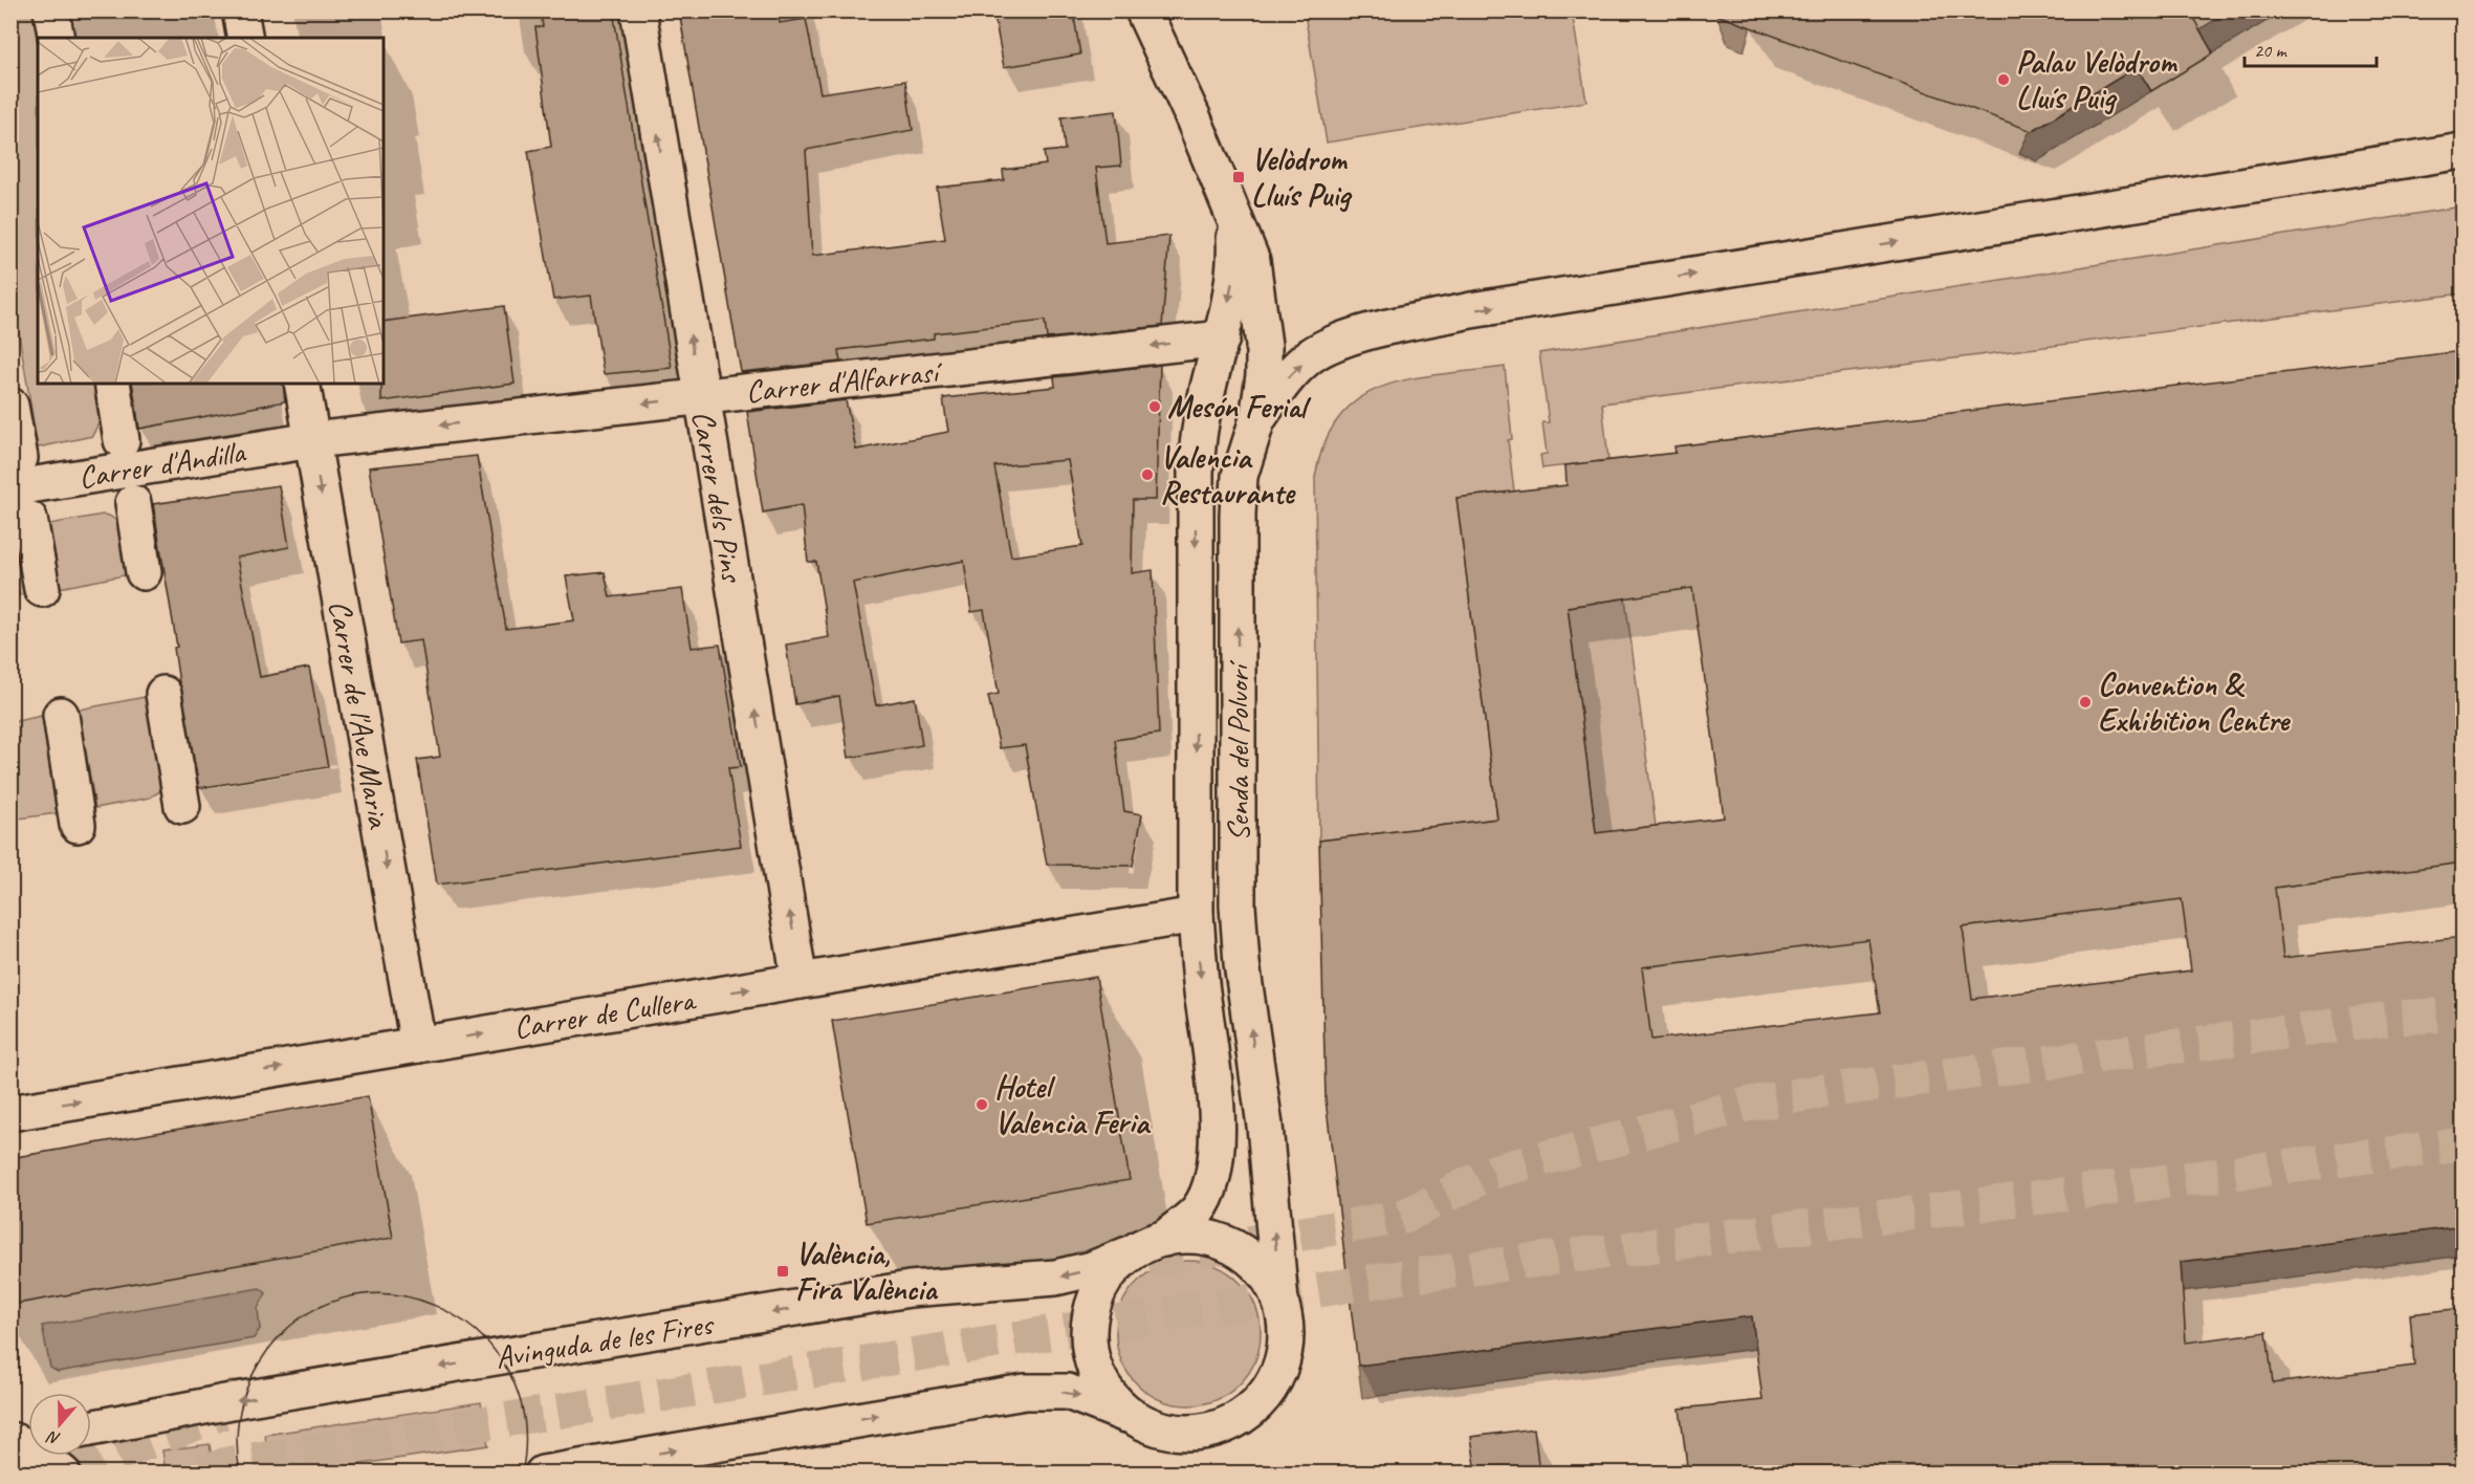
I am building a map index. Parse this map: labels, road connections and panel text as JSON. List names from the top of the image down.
{
  "streets": {
    "street": [
      "Carrer d'Alfarrasí",
      "Carrer d'Andilla",
      "Carrer dels Pins",
      "Carrer de l'Ave Maria",
      "Senda del Polvorí",
      "Carrer de Cullera",
      "Avinguda de les Fires"
    ]
  },
  "crossings": [
    ["Carrer d'Alfarrasí", "Carrer d'Andilla"],
    ["Carrer d'Alfarrasí", "Carrer dels Pins"],
    ["Carrer d'Alfarrasí", "Carrer de l'Ave Maria"],
    ["Carrer d'Alfarrasí", "Senda del Polvorí"],
    ["Carrer d'Andilla", "Carrer de l'Ave Maria"],
    ["Carrer dels Pins", "Carrer de Cullera"],
    ["Carrer de l'Ave Maria", "Carrer de Cullera"],
    ["Senda del Polvorí", "Carrer de Cullera"],
    ["Senda del Polvorí", "Avinguda de les Fires"]
  ],
  "one_way": ["Carrer d'Alfarrasí", "Carrer dels Pins", "Carrer de Cullera"],
  "places": {
    "other": [
      "Palau Velòdrom Lluís Puig",
      "Mesón Ferial",
      "Valencia Restaurante",
      "Convention & Exhibition Centre",
      "Hotel Valencia Feria"
    ],
    "transit": ["Velòdrom Lluís Puig", "València, Fira València"]
  },
  "scale_bar": "20 m",
  "north": "bottom"
}
